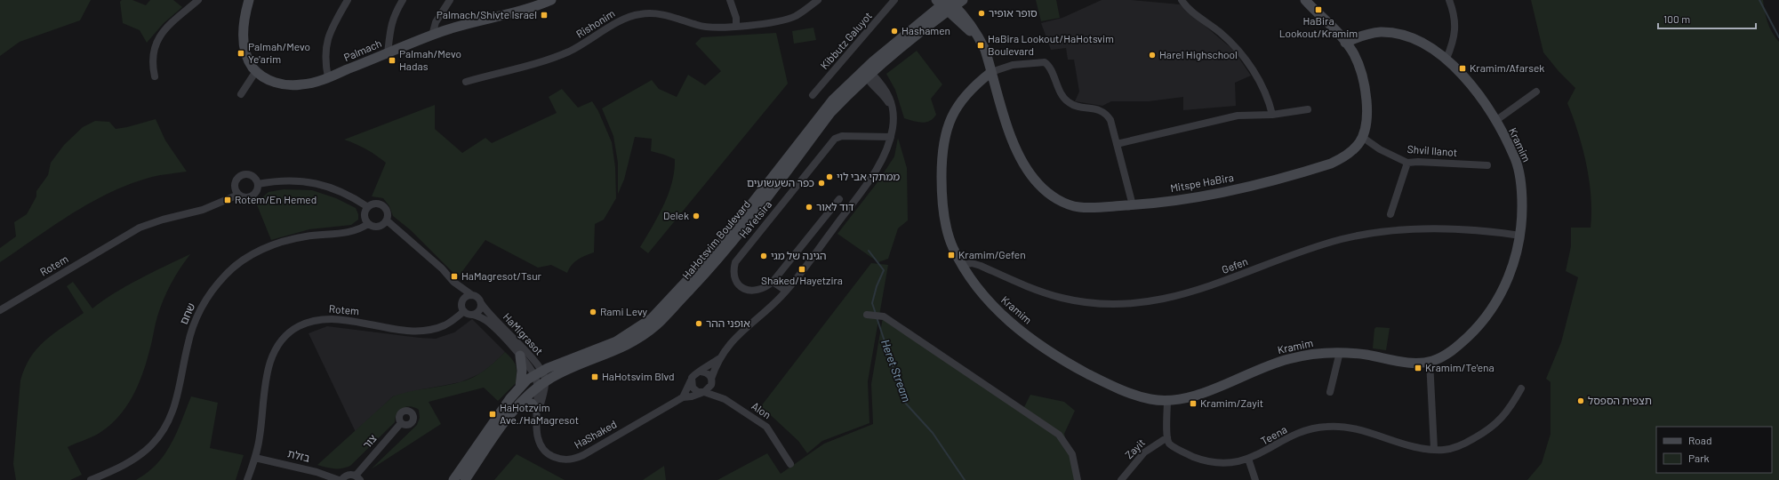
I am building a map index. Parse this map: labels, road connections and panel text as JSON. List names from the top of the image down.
{
  "streets": {
    "street": [
      "Rishonim",
      "Kibbutz Galuyot",
      "Palmach",
      "Kramim",
      "Shvil Ilanot",
      "Mitspe HaBira",
      "HaYetsira",
      "HaHotsvim Boulevard",
      "Rotem",
      "Gefen",
      "שחם",
      "HaMigrasot",
      "Alon",
      "HaShaked",
      "Teena",
      "צור",
      "Zayit",
      "בזלת"
    ]
  },
  "crossings": [
    ["Kramim", "Mitspe HaBira"],
    ["Kramim", "Gefen"],
    ["Shvil Ilanot", "Mitspe HaBira"],
    ["Mitspe HaBira", "HaHotsvim Boulevard"],
    ["HaHotsvim Boulevard", "HaMigrasot"],
    ["HaHotsvim Boulevard", "HaShaked"],
    ["Rotem", "HaMigrasot"],
    ["Rotem", "בזלת"],
    ["HaMigrasot", "HaShaked"],
    ["Alon", "HaShaked"],
    ["Teena", "Zayit"]
  ],
  "water": ["Heret Stream"],
  "places": {
    "transit": [
      "HaBira Lookout/Kramim",
      "Palmach/Shivte Israel",
      "HaBira Lookout/HaHotsvim Boulevard",
      "Palmah/Mevo Ye'arim",
      "Palmah/Mevo Hadas",
      "Kramim/Afarsek",
      "Rotem/En Hemed",
      "Kramim/Gefen",
      "Shaked/Hayetzira",
      "HaMagresot/Tsur",
      "Kramim/Te'ena",
      "HaHotsvim Blvd",
      "Kramim/Zayit",
      "HaHotzvim Ave./HaMagresot"
    ],
    "other": [
      "סופר אופיר",
      "Hashamen",
      "Harel Highschool",
      "ממתקי אבי לוי",
      "כפר השעשועים",
      "דוד לאור",
      "Delek",
      "הגינה של מגי",
      "Rami Levy",
      "אופני ההר",
      "תצפית הספסל"
    ]
  },
  "legend": ["Road", "Park"],
  "scale_bar": "100 m"
}
